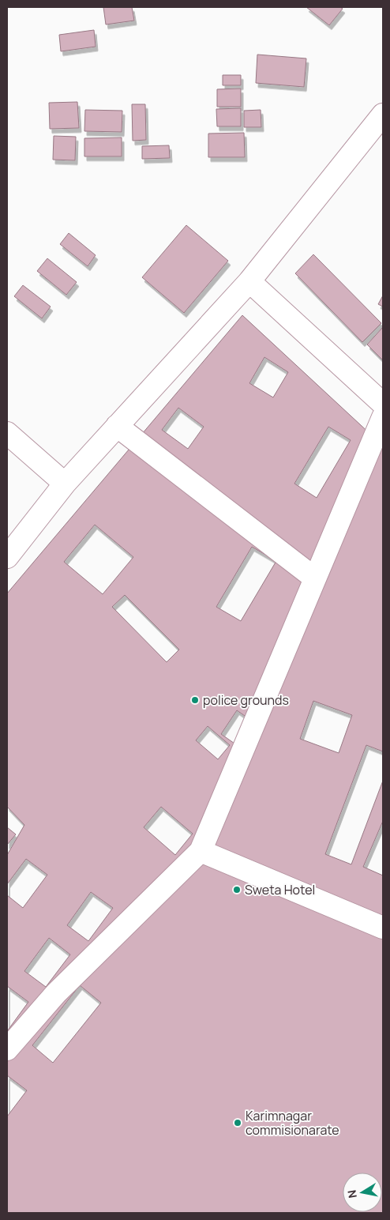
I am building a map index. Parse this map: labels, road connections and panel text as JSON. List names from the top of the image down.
{
  "places": ["police grounds", "Sweta Hotel", "Karimnagar commisionarate"],
  "north": "left"
}
